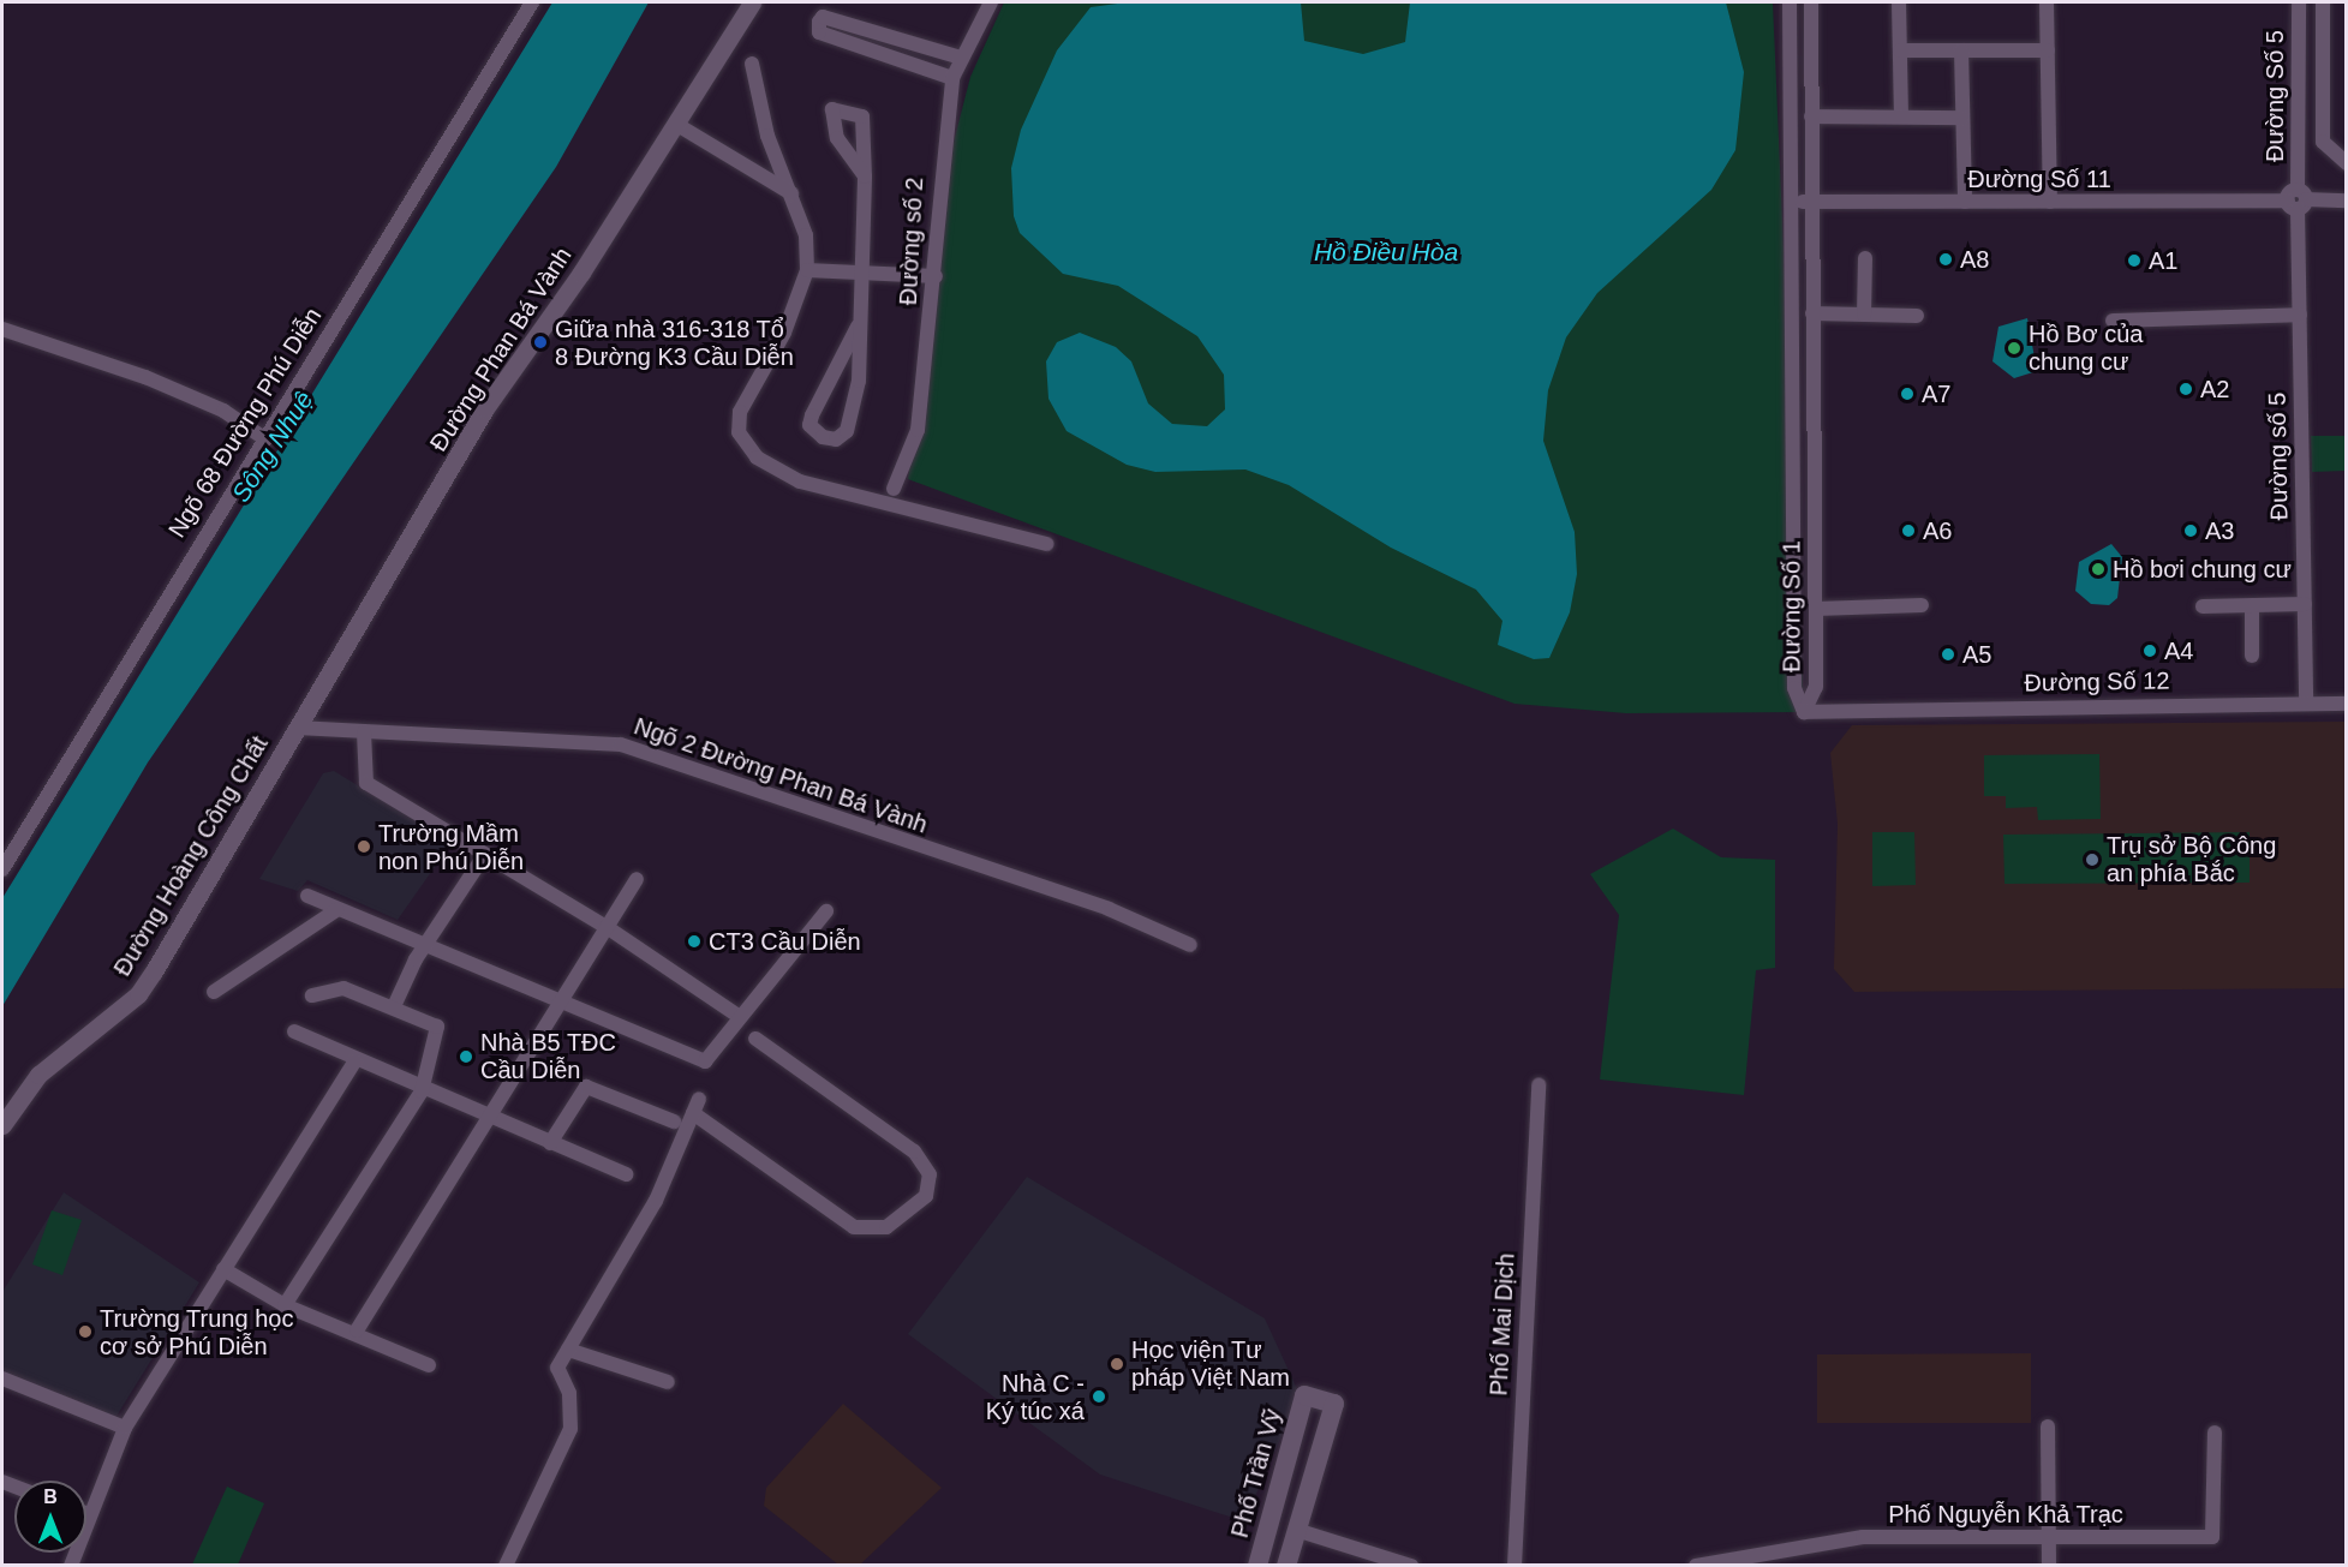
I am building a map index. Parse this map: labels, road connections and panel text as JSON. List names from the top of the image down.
{
  "streets": {
    "main road": ["Phố Trần Vỹ"],
    "street": [
      "Đường Số 5",
      "Đường Số 11",
      "Đường số 2",
      "Đường Phan Bá Vành",
      "Ngõ 68 Đường Phú Diễn",
      "Đường số 5",
      "Đường Số 1",
      "Đường Số 12",
      "Ngõ 2 Đường Phan Bá Vành",
      "Đường Hoàng Công Chất",
      "Phố Mai Dịch",
      "Phố Nguyễn Khả Trạc"
    ]
  },
  "crossings": [
    ["Đường Số 5", "Đường Số 11"],
    ["Đường Số 5", "Đường số 5"],
    ["Đường Số 11", "Đường số 5"],
    ["Đường Số 11", "Đường Số 1"],
    ["Đường Phan Bá Vành", "Ngõ 2 Đường Phan Bá Vành"],
    ["Đường Phan Bá Vành", "Đường Hoàng Công Chất"],
    ["Đường số 5", "Đường Số 12"],
    ["Đường Số 1", "Đường Số 12"],
    ["Ngõ 2 Đường Phan Bá Vành", "Đường Hoàng Công Chất"]
  ],
  "water": ["Hồ Điều Hòa", "Sông Nhuệ"],
  "places": [
    "A8",
    "A1",
    "Giữa nhà 316-318 Tổ 8 Đường K3 Cầu Diễn",
    "Hồ Bơ của chung cư",
    "A2",
    "A7",
    "A6",
    "A3",
    "Hồ bơi chung cư",
    "A4",
    "A5",
    "Trường Mầm non Phú Diễn",
    "Trụ sở Bộ Công an phía Bắc",
    "CT3 Cầu Diễn",
    "Nhà B5 TĐC Cầu Diễn",
    "Trường Trung học cơ sở Phú Diễn",
    "Học viện Tư pháp Việt Nam",
    "Nhà C - Ký túc xá"
  ],
  "north": "top"
}
